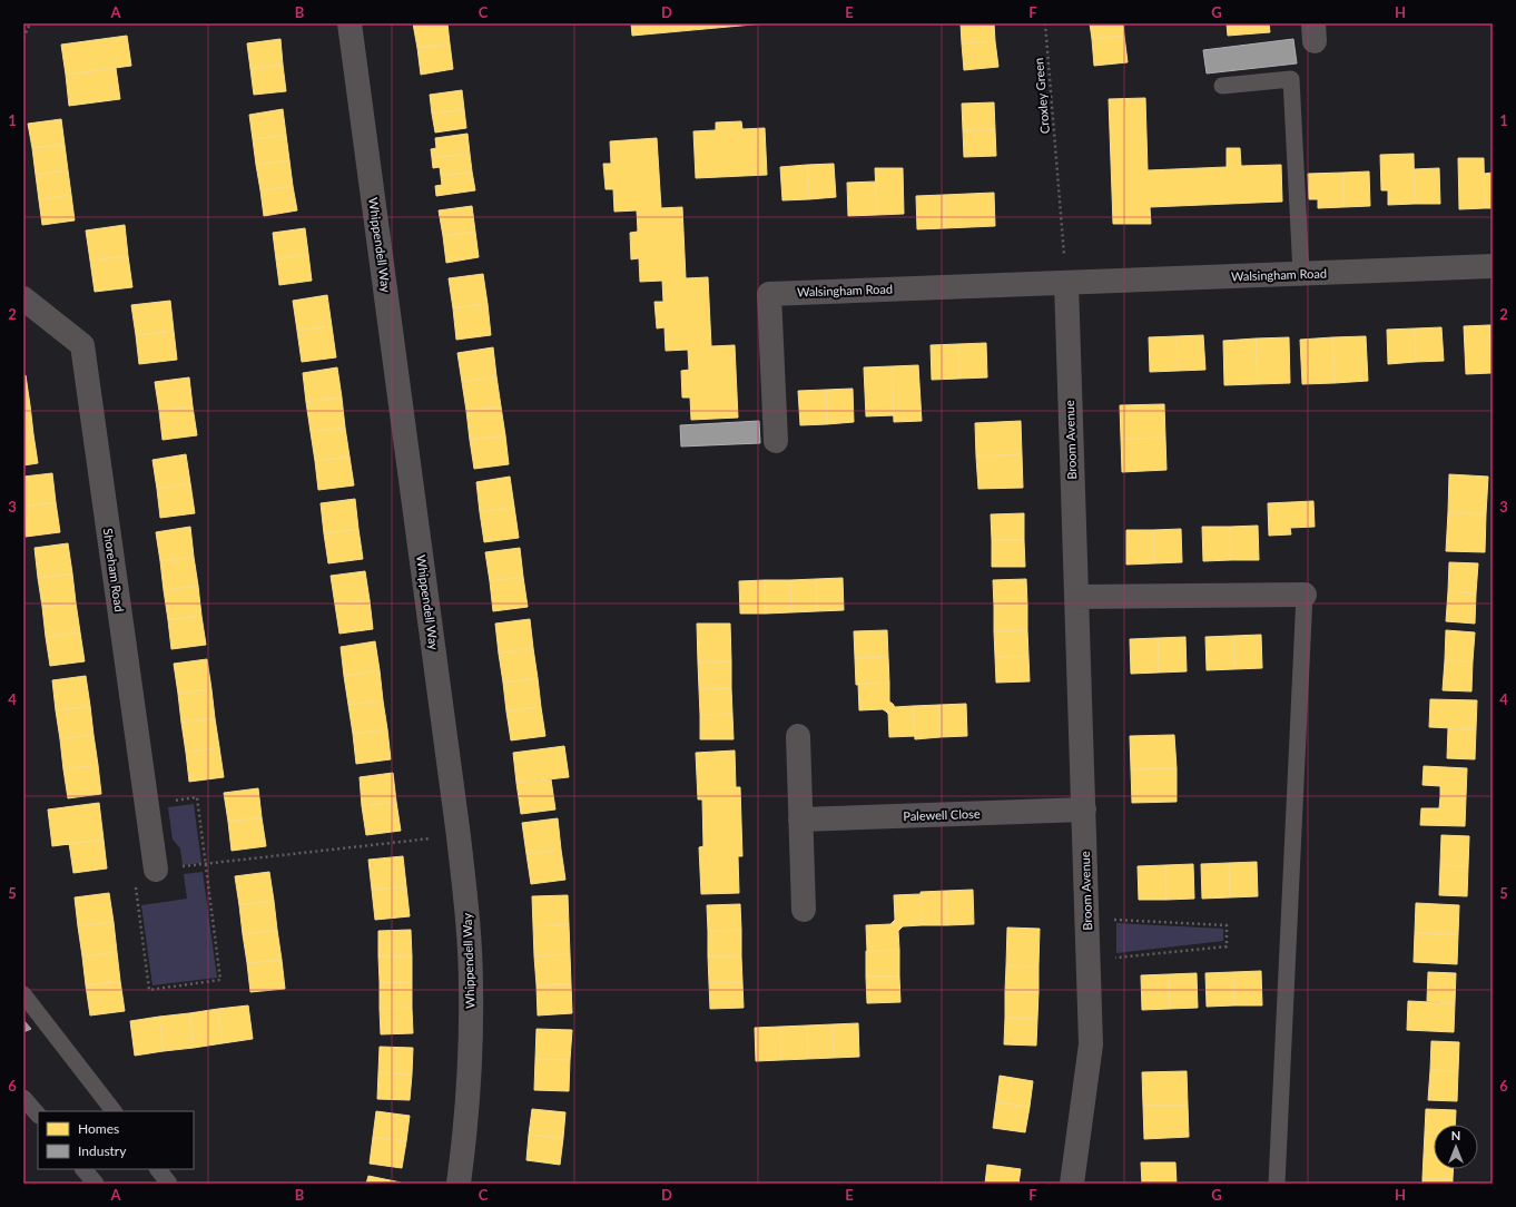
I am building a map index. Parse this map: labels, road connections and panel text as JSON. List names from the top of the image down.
{
  "streets": {
    "street": [
      "Whippendell Way",
      "Walsingham Road",
      "Broom Avenue",
      "Shoreham Road",
      "Palewell Close"
    ],
    "path": ["Croxley Green"]
  },
  "crossings": [
    ["Croxley Green", "Walsingham Road"],
    ["Croxley Green", "Broom Avenue"],
    ["Walsingham Road", "Broom Avenue"],
    ["Broom Avenue", "Palewell Close"]
  ],
  "legend": ["Homes", "Industry"],
  "north": "top",
  "grid": {
    "columns": [
      "A",
      "B",
      "C",
      "D",
      "E",
      "F",
      "G",
      "H"
    ],
    "rows": [
      "1",
      "2",
      "3",
      "4",
      "5",
      "6"
    ]
  }
}
